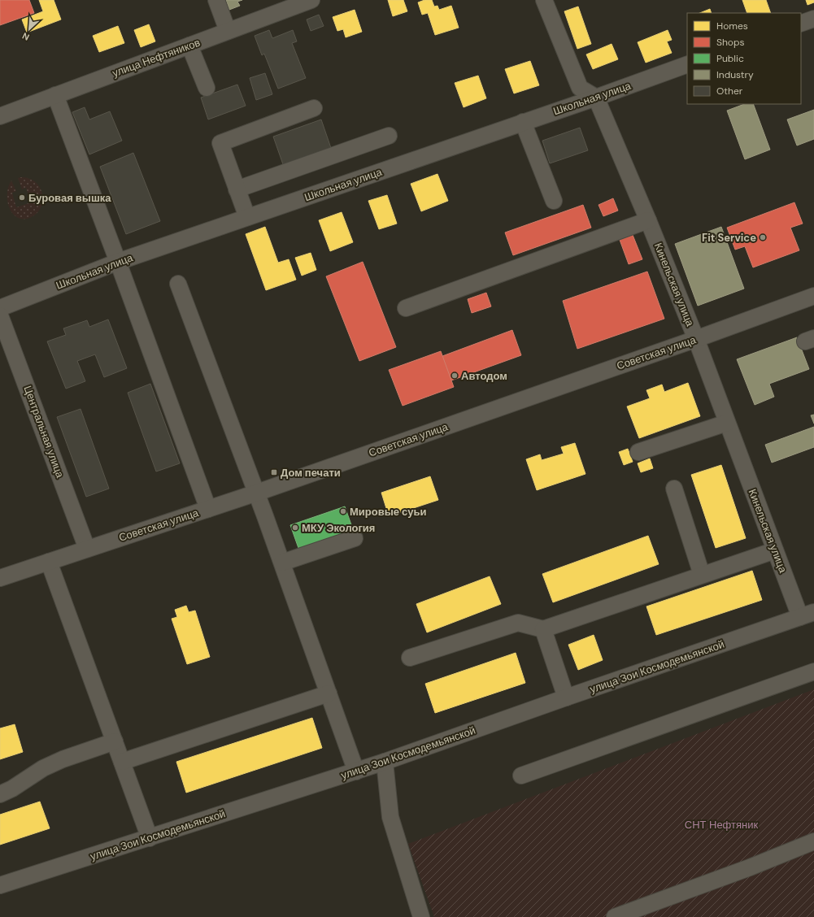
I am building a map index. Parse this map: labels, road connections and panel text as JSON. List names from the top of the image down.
{
  "streets": {
    "street": [
      "улица Нефтяников",
      "Школьная улица",
      "Кинельская улица",
      "Советская улица",
      "Центральная улица",
      "улица Зои Космодемьянской"
    ]
  },
  "crossings": [
    ["Школьная улица", "Кинельская улица"],
    ["Кинельская улица", "Советская улица"],
    ["Кинельская улица", "улица Зои Космодемьянской"],
    ["Советская улица", "Центральная улица"]
  ],
  "parks": ["СНТ Нефтяник"],
  "places": {
    "other": [
      "Буровая вышка",
      "Fit Service",
      "Автодом",
      "Мировые суьи",
      "МКУ Экология"
    ],
    "transit": ["Дом печати"]
  },
  "legend": [
    "Homes",
    "Shops",
    "Public",
    "Industry",
    "Other"
  ],
  "north": "bottom left"
}
